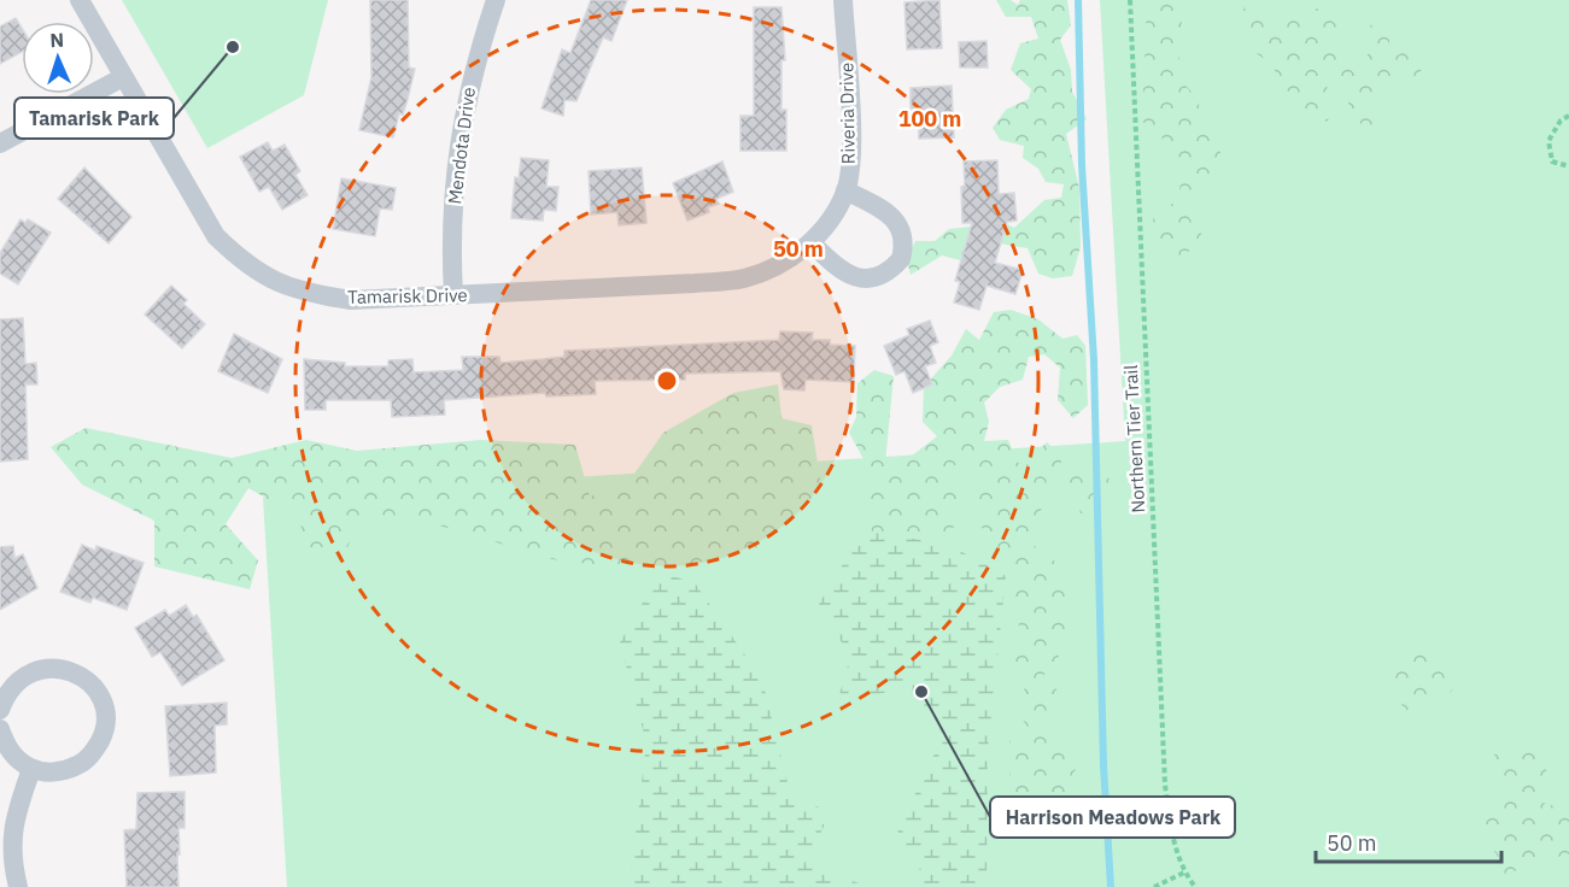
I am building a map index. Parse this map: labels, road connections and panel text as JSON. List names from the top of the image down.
{
  "streets": {
    "street": ["Riveria Drive", "Mendota Drive", "Tamarisk Drive"],
    "path": ["Northern Tier Trail"]
  },
  "crossings": [
    ["Riveria Drive", "Tamarisk Drive"],
    ["Mendota Drive", "Tamarisk Drive"]
  ],
  "places": ["Tamarisk Park", "Harrison Meadows Park"],
  "scale_bar": "50 m",
  "north": "top",
  "rings": ["100 m", "50 m"]
}
